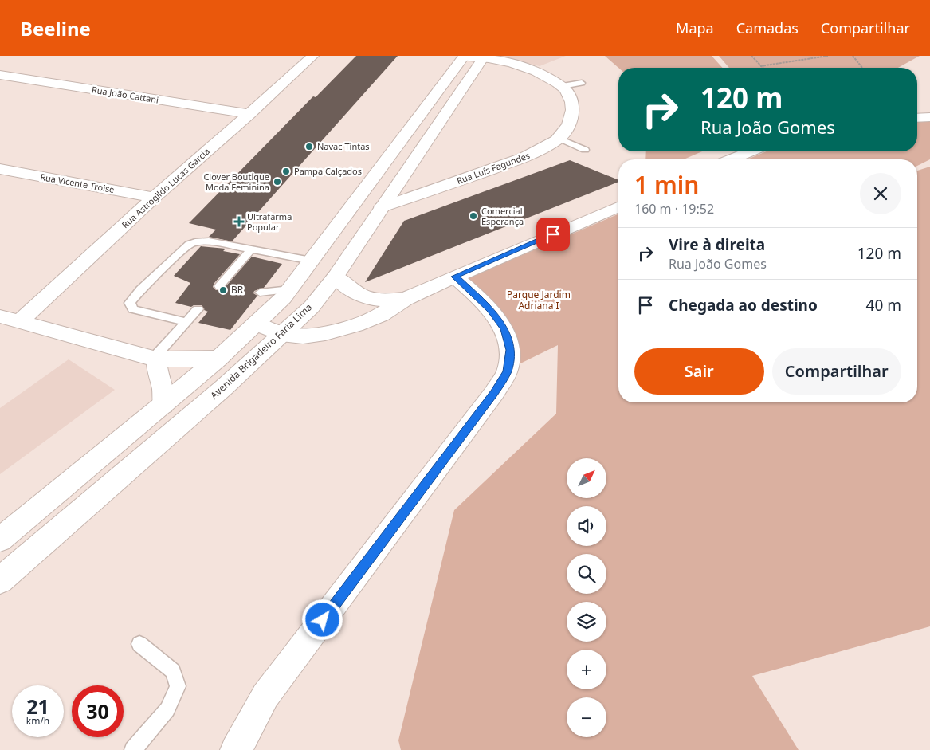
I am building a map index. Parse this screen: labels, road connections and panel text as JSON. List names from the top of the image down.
{
  "streets": {
    "street": [
      "Rua João Cattani",
      "Rua Luís Fagundes",
      "Rua Vicente Troise",
      "Rua Astrogildo Lucas Garcia",
      "Avenida Brigadeiro Faria Lima"
    ]
  },
  "crossings": [
    ["Rua João Cattani", "Rua Astrogildo Lucas Garcia"],
    ["Rua Luís Fagundes", "Avenida Brigadeiro Faria Lima"],
    ["Rua Vicente Troise", "Rua Astrogildo Lucas Garcia"]
  ],
  "parks": ["Parque Jardim Adriana I"],
  "places": {
    "other": [
      "Navac Tintas",
      "Pampa Calçados",
      "Clover Boutique Moda Feminina",
      "Comercial Esperança",
      "BR"
    ],
    "health": ["Ultrafarma Popular"]
  },
  "north": "top right",
  "page": {
    "header": "Beeline",
    "nav": ["Mapa", "Camadas", "Compartilhar"],
    "turn": ["120 m", "Rua João Gomes"],
    "heading": ["1 min", "160 m · 19:52"],
    "list": [
      {
        "name": "Vire à direita",
        "note": "Rua João Gomes",
        "value": "120 m"
      },
      {
        "name": "Chegada ao destino",
        "value": "40 m"
      }
    ],
    "buttons": ["Sair", "Compartilhar"],
    "map_buttons": ["+", "−"],
    "speed": "21 km/h",
    "limit": "30"
  }
}
